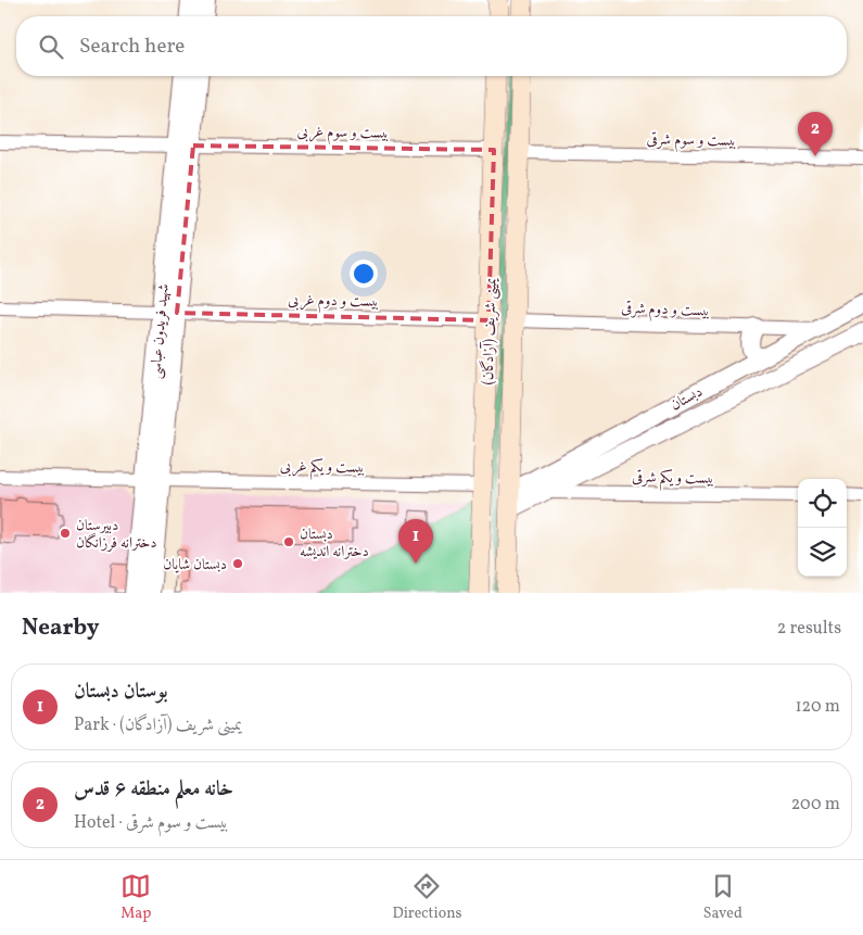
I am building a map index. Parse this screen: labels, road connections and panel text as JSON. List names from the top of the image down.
{
  "streets": {
    "main road": ["یمینی شریف (آزادگان)"],
    "street": [
      "بیست و سوم غربی",
      "بیست و سوم شرقی",
      "بیست و دوم غربی",
      "بیست و دوم شرقی",
      "شهید فریدون عباسی",
      "دبستان",
      "بیست و یکم غربی",
      "بیست و یکم شرقی"
    ]
  },
  "crossings": [
    ["بیست و سوم غربی", "شهید فریدون عباسی"],
    ["بیست و سوم غربی", "یمینی شریف (آزادگان)"],
    ["بیست و سوم شرقی", "یمینی شریف (آزادگان)"],
    ["بیست و دوم غربی", "شهید فریدون عباسی"],
    ["بیست و دوم غربی", "یمینی شریف (آزادگان)"],
    ["بیست و دوم شرقی", "یمینی شریف (آزادگان)"],
    ["بیست و دوم شرقی", "دبستان"],
    ["شهید فریدون عباسی", "بیست و یکم غربی"],
    ["یمینی شریف (آزادگان)", "دبستان"],
    ["یمینی شریف (آزادگان)", "بیست و یکم غربی"],
    ["دبستان", "بیست و یکم شرقی"]
  ],
  "places": ["دبیرستان دخترانه فرزانگان", "دبستان دخترانه اندیشه", "دبستان شایان"],
  "page": {
    "search": "Search here",
    "pins": ["2", "1"],
    "heading": ["Nearby", "2 results"],
    "list": [
      {
        "mark": "1",
        "name": "بوستان دبستان",
        "note": "Park · یمینی شریف (آزادگان)",
        "value": "120 m"
      },
      {
        "mark": "2",
        "name": "خانه معلم منطقه ۶ قدس",
        "note": "Hotel · بیست و سوم شرقی",
        "value": "200 m"
      }
    ],
    "nav": ["Map", "Directions", "Saved"]
  }
}
